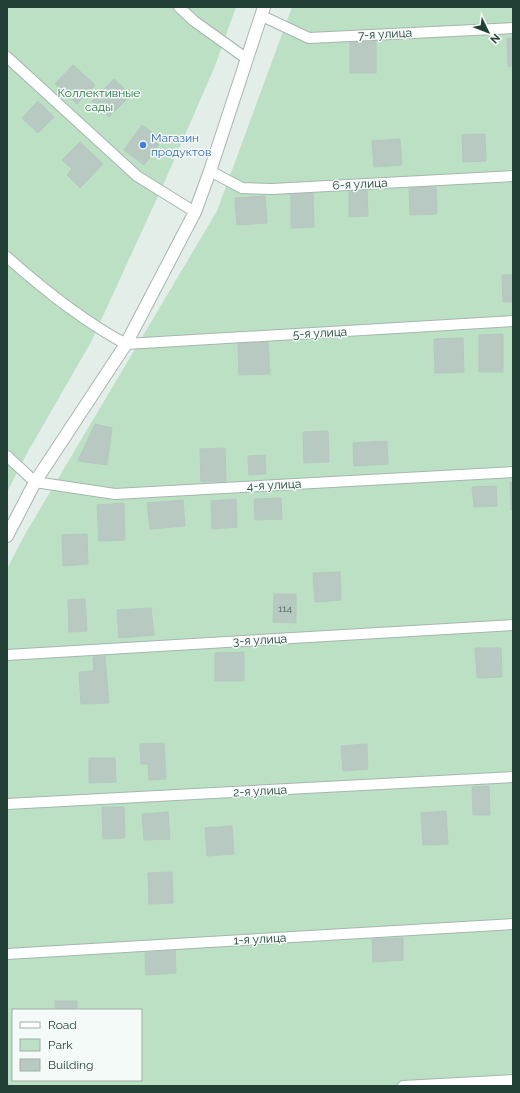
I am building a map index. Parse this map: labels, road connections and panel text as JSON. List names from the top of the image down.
{
  "streets": {
    "lane": [
      "7-я улица",
      "6-я улица",
      "5-я улица",
      "4-я улица",
      "3-я улица",
      "2-я улица",
      "1-я улица"
    ]
  },
  "parks": ["Коллективные сады"],
  "places": ["Магазин продуктов"],
  "house_numbers": ["114"],
  "legend": ["Road", "Park", "Building"],
  "north": "bottom right"
}
